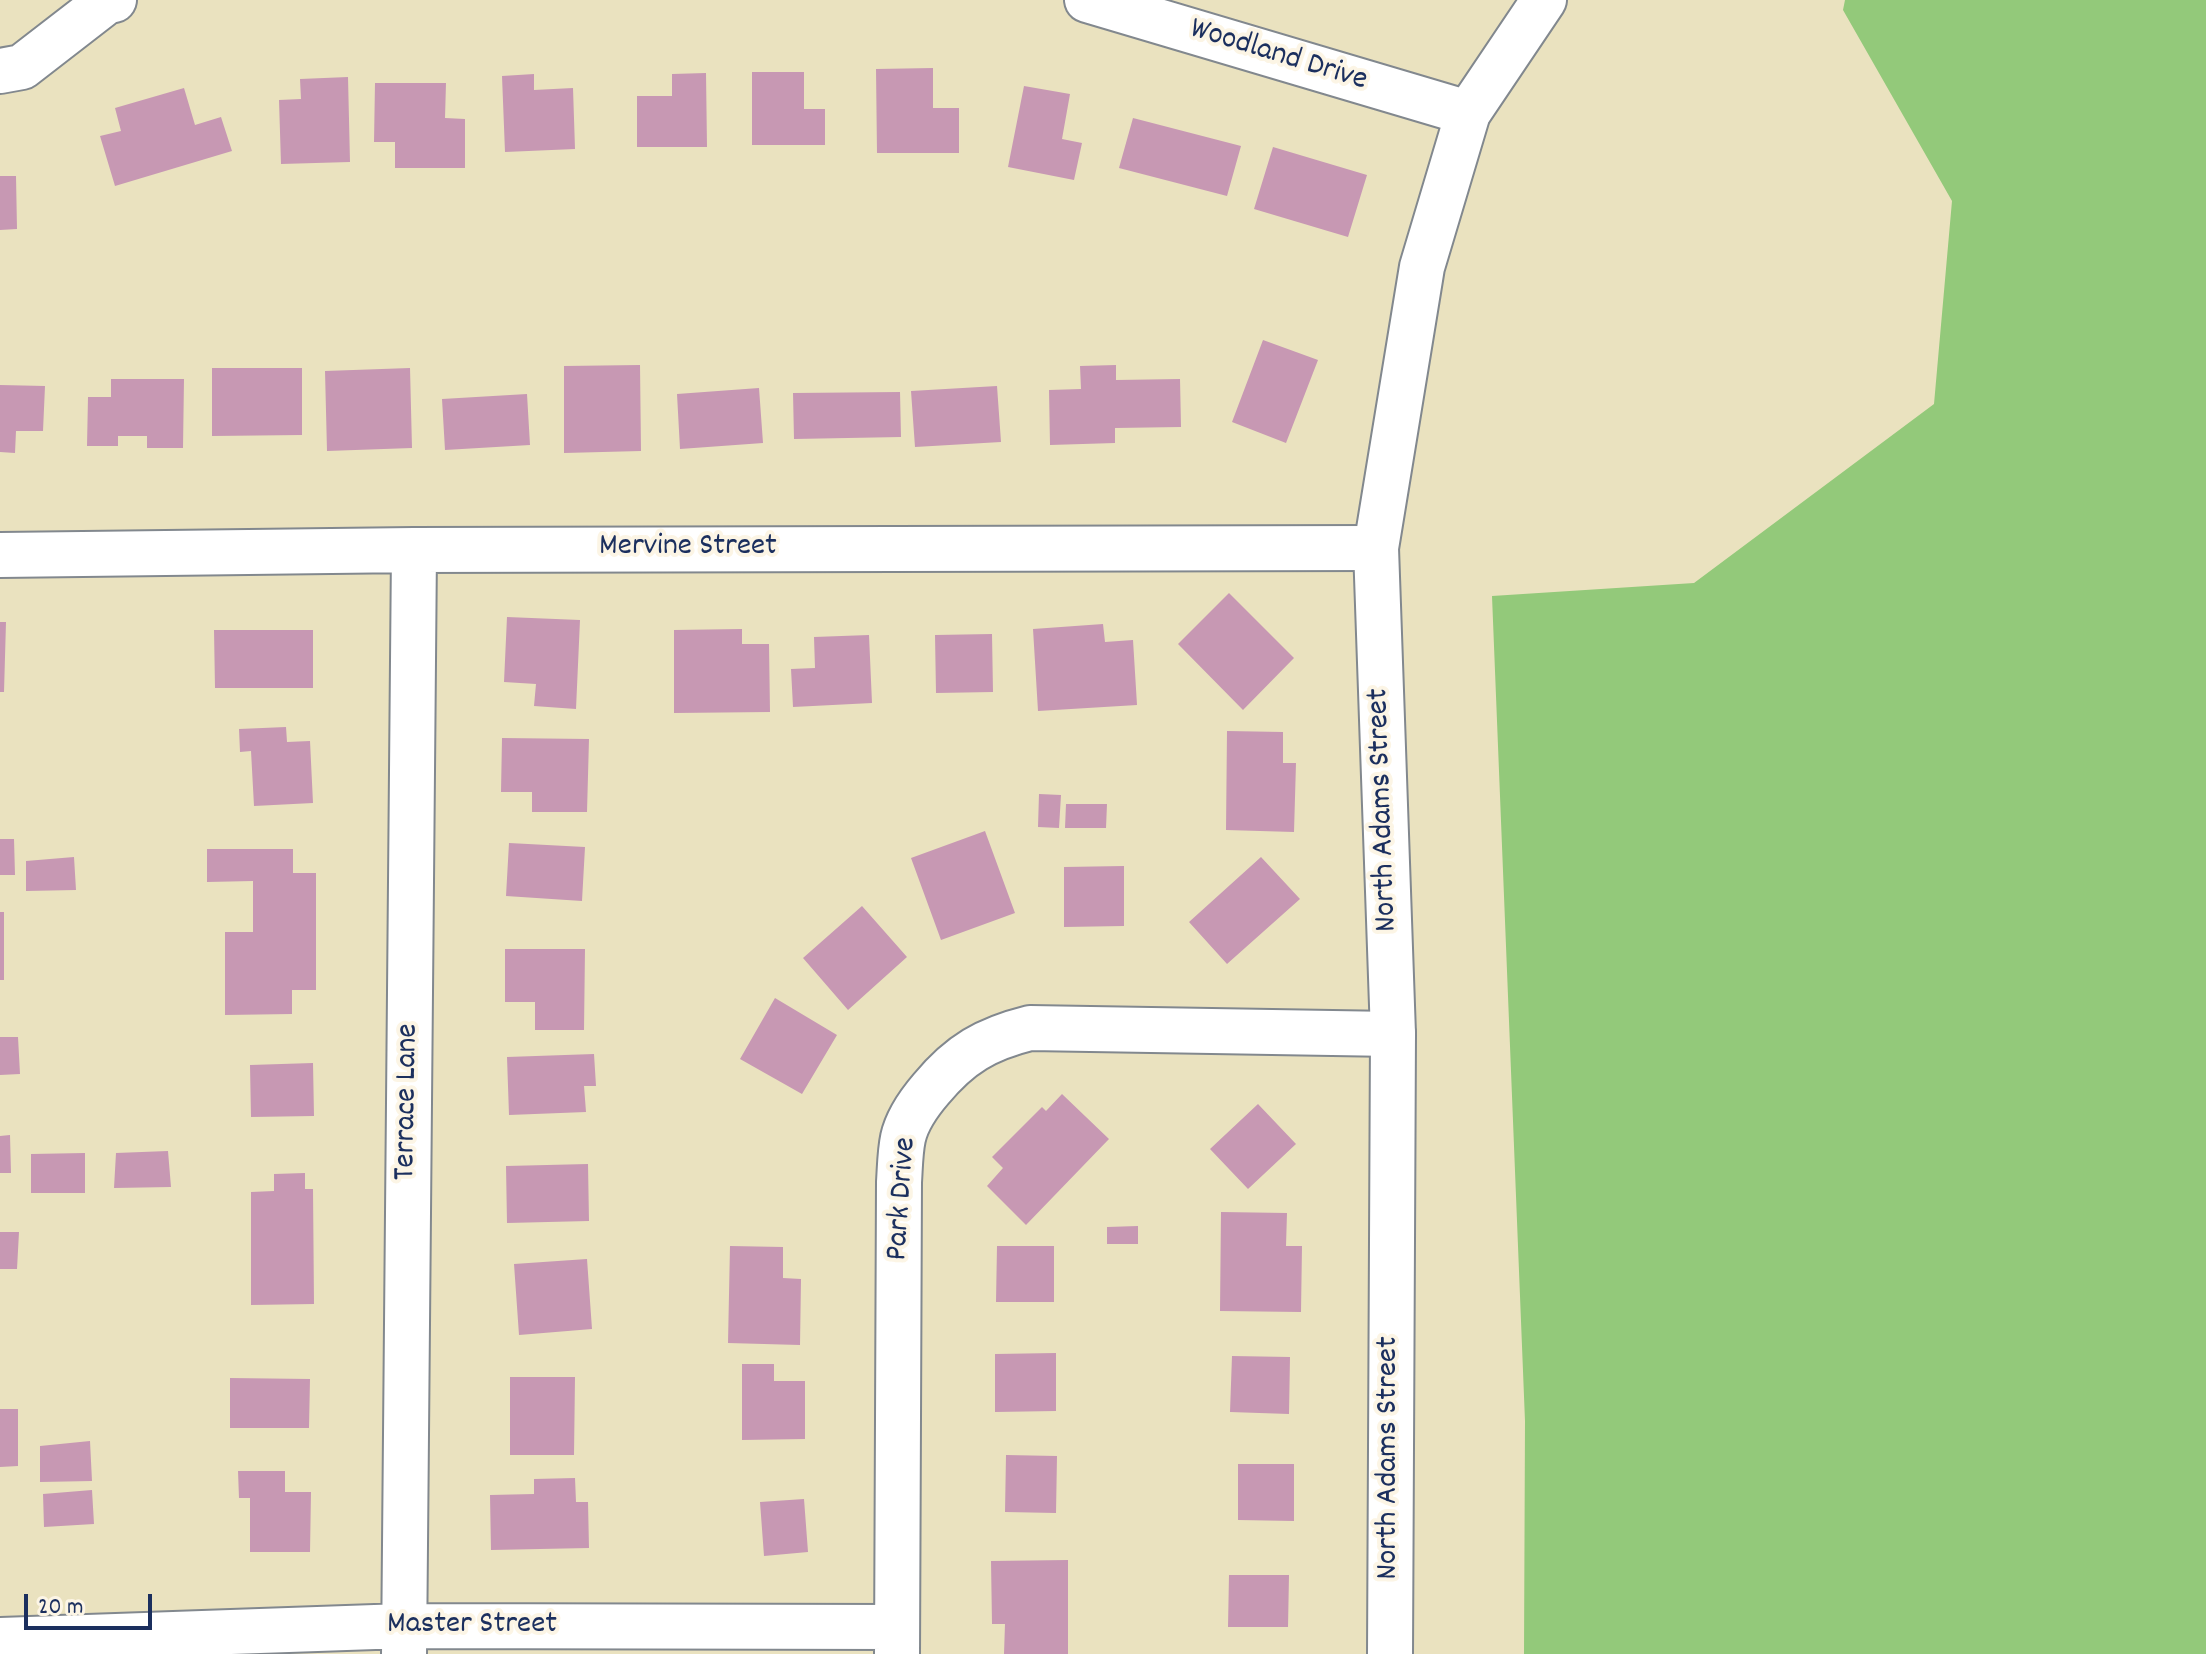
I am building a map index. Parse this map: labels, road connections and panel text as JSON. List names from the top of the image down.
{
  "streets": {
    "street": [
      "Woodland Drive",
      "Mervine Street",
      "North Adams Street",
      "Terrace Lane",
      "Park Drive",
      "Master Street"
    ]
  },
  "crossings": [
    ["Woodland Drive", "North Adams Street"],
    ["Mervine Street", "North Adams Street"],
    ["Mervine Street", "Terrace Lane"],
    ["North Adams Street", "Park Drive"],
    ["Terrace Lane", "Master Street"],
    ["Park Drive", "Master Street"]
  ],
  "scale_bar": "20 m"
}
